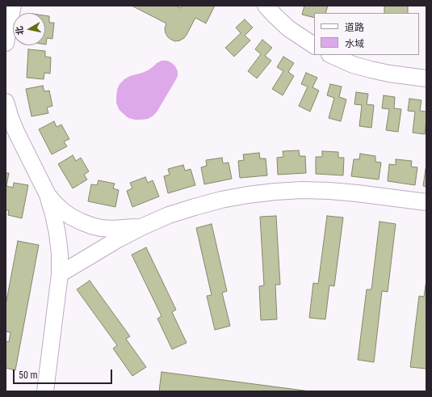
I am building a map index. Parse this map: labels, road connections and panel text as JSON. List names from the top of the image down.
{
  "legend": ["道路", "水域"],
  "scale_bar": "50 m",
  "north": "left"
}
